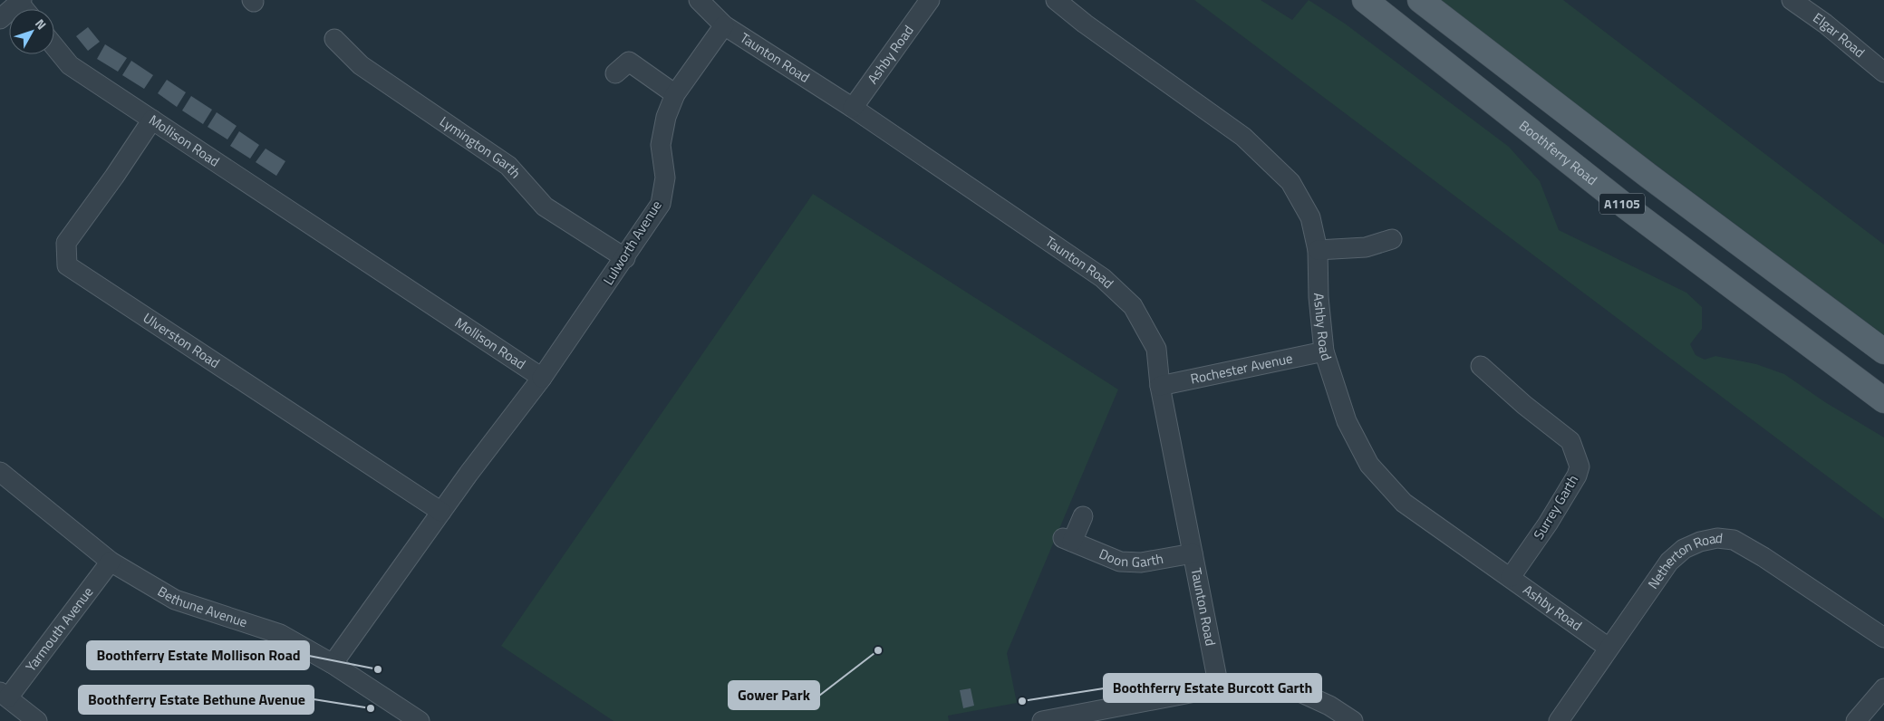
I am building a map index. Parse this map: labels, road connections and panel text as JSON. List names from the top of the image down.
{
  "streets": {
    "main road": ["Boothferry Road", "A1105"],
    "street": [
      "Elgar Road",
      "Ashby Road",
      "Taunton Road",
      "Mollison Road",
      "Lymington Garth",
      "Lulworth Avenue",
      "Ulverston Road",
      "Rochester Avenue",
      "Surrey Garth",
      "Doon Garth",
      "Netherton Road",
      "Bethune Avenue",
      "Yarmouth Avenue"
    ]
  },
  "crossings": [
    ["Ashby Road", "Taunton Road"],
    ["Ashby Road", "Rochester Avenue"],
    ["Ashby Road", "Surrey Garth"],
    ["Ashby Road", "Netherton Road"],
    ["Taunton Road", "Lulworth Avenue"],
    ["Taunton Road", "Rochester Avenue"],
    ["Taunton Road", "Doon Garth"],
    ["Mollison Road", "Lulworth Avenue"],
    ["Mollison Road", "Ulverston Road"],
    ["Lymington Garth", "Lulworth Avenue"],
    ["Bethune Avenue", "Yarmouth Avenue"]
  ],
  "places": [
    "Gower Park",
    "Boothferry Estate Mollison Road",
    "Boothferry Estate Burcott Garth",
    "Boothferry Estate Bethune Avenue"
  ],
  "north": "top right"
}
